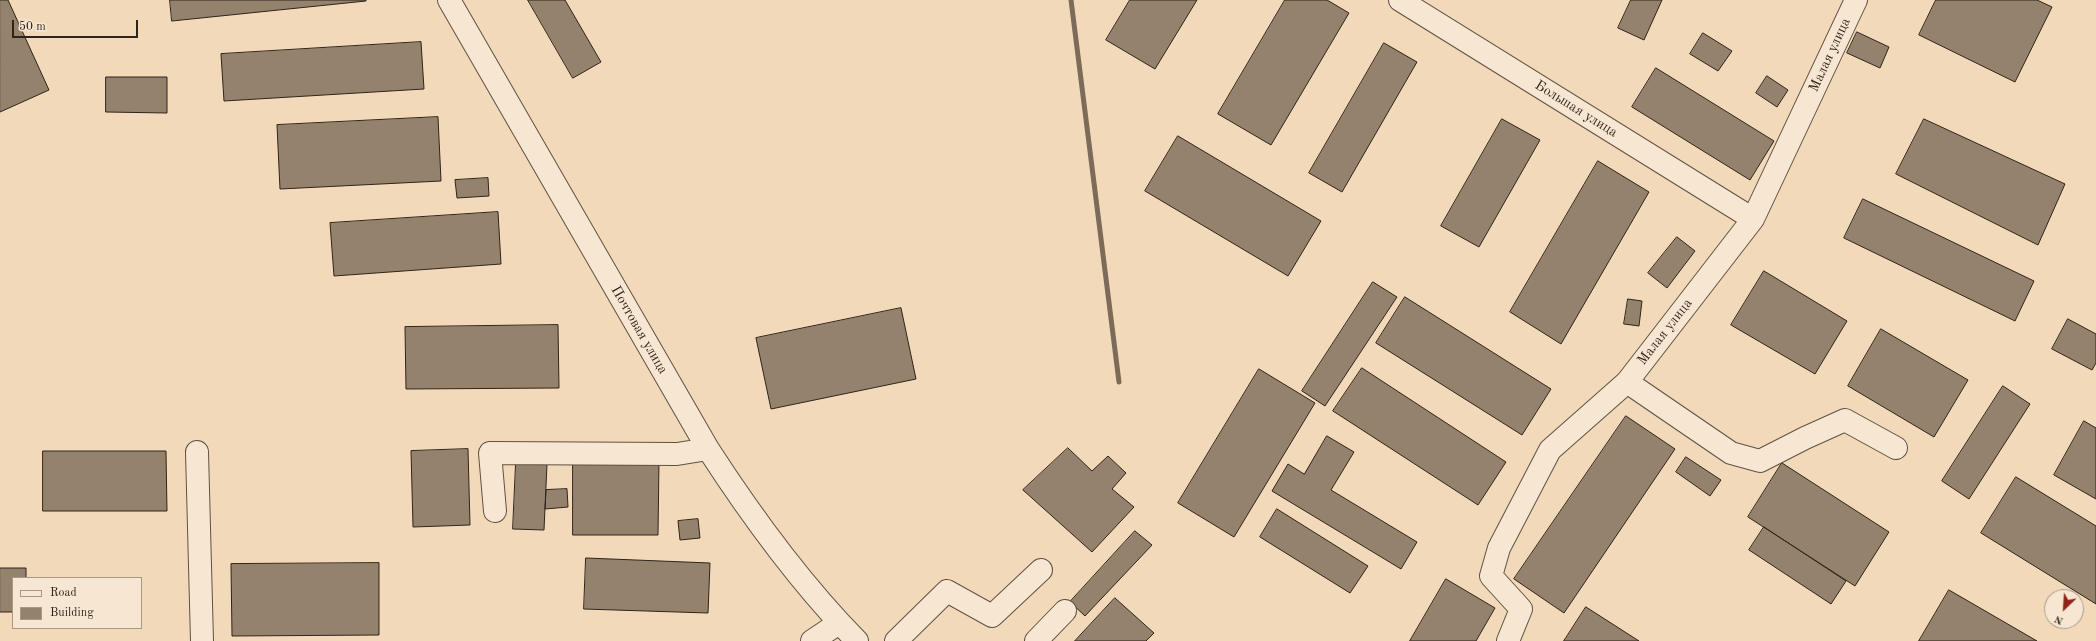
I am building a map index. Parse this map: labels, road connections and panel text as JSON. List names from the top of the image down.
{
  "streets": {
    "street": ["Малая улица", "Большая улица", "Почтовая улица"]
  },
  "crossings": [
    ["Малая улица", "Большая улица"]
  ],
  "legend": ["Road", "Building"],
  "scale_bar": "50 m",
  "north": "bottom left"
}
